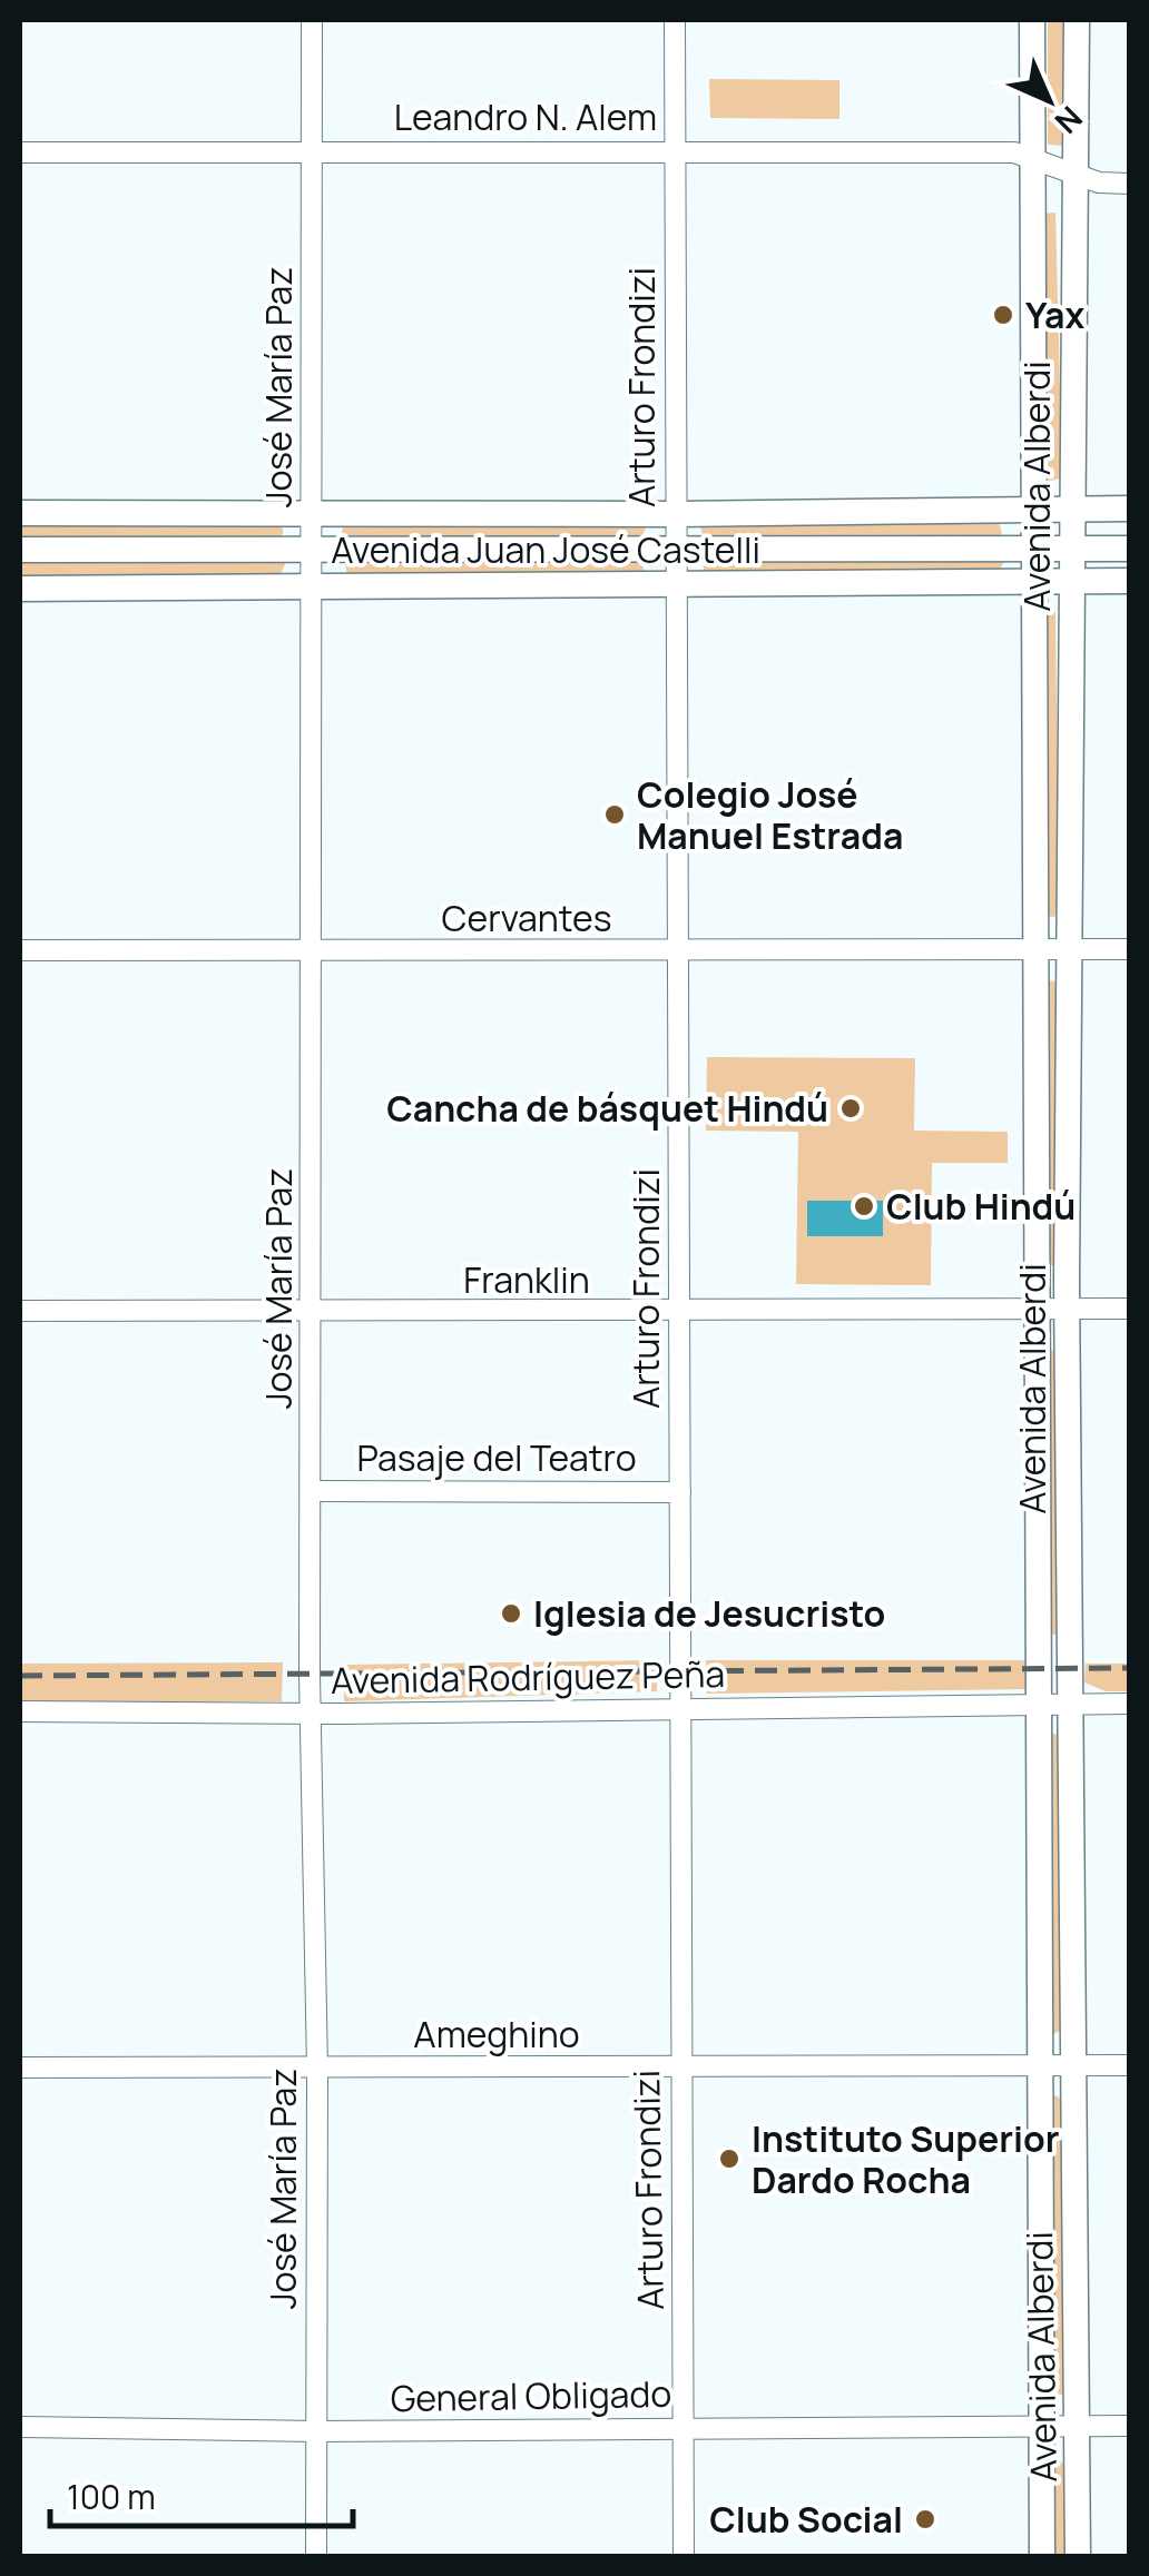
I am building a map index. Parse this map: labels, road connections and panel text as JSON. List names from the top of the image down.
{
  "streets": {
    "main road": ["Avenida Alberdi", "Avenida Juan José Castelli"],
    "street": [
      "Leandro N. Alem",
      "José María Paz",
      "Arturo Frondizi",
      "Cervantes",
      "Franklin",
      "Pasaje del Teatro",
      "Avenida Rodríguez Peña",
      "Ameghino",
      "General Obligado"
    ]
  },
  "crossings": [
    ["Leandro N. Alem", "José María Paz"],
    ["Leandro N. Alem", "Arturo Frondizi"],
    ["Leandro N. Alem", "Avenida Alberdi"],
    ["José María Paz", "Avenida Juan José Castelli"],
    ["José María Paz", "Cervantes"],
    ["José María Paz", "Franklin"],
    ["José María Paz", "Pasaje del Teatro"],
    ["José María Paz", "Avenida Rodríguez Peña"],
    ["José María Paz", "Ameghino"],
    ["José María Paz", "General Obligado"],
    ["Arturo Frondizi", "Avenida Juan José Castelli"],
    ["Arturo Frondizi", "Cervantes"],
    ["Arturo Frondizi", "Franklin"],
    ["Arturo Frondizi", "Pasaje del Teatro"],
    ["Arturo Frondizi", "Avenida Rodríguez Peña"],
    ["Arturo Frondizi", "Ameghino"],
    ["Arturo Frondizi", "General Obligado"],
    ["Avenida Alberdi", "Avenida Juan José Castelli"],
    ["Avenida Alberdi", "Cervantes"],
    ["Avenida Alberdi", "Franklin"],
    ["Avenida Alberdi", "Avenida Rodríguez Peña"],
    ["Avenida Alberdi", "Ameghino"],
    ["Avenida Alberdi", "General Obligado"]
  ],
  "places": [
    "Yax",
    "Colegio José Manuel Estrada",
    "Cancha de básquet Hindú",
    "Club Hindú",
    "Iglesia de Jesucristo",
    "Instituto Superior Dardo Rocha",
    "Club Social"
  ],
  "scale_bar": "100 m",
  "north": "bottom right"
}
